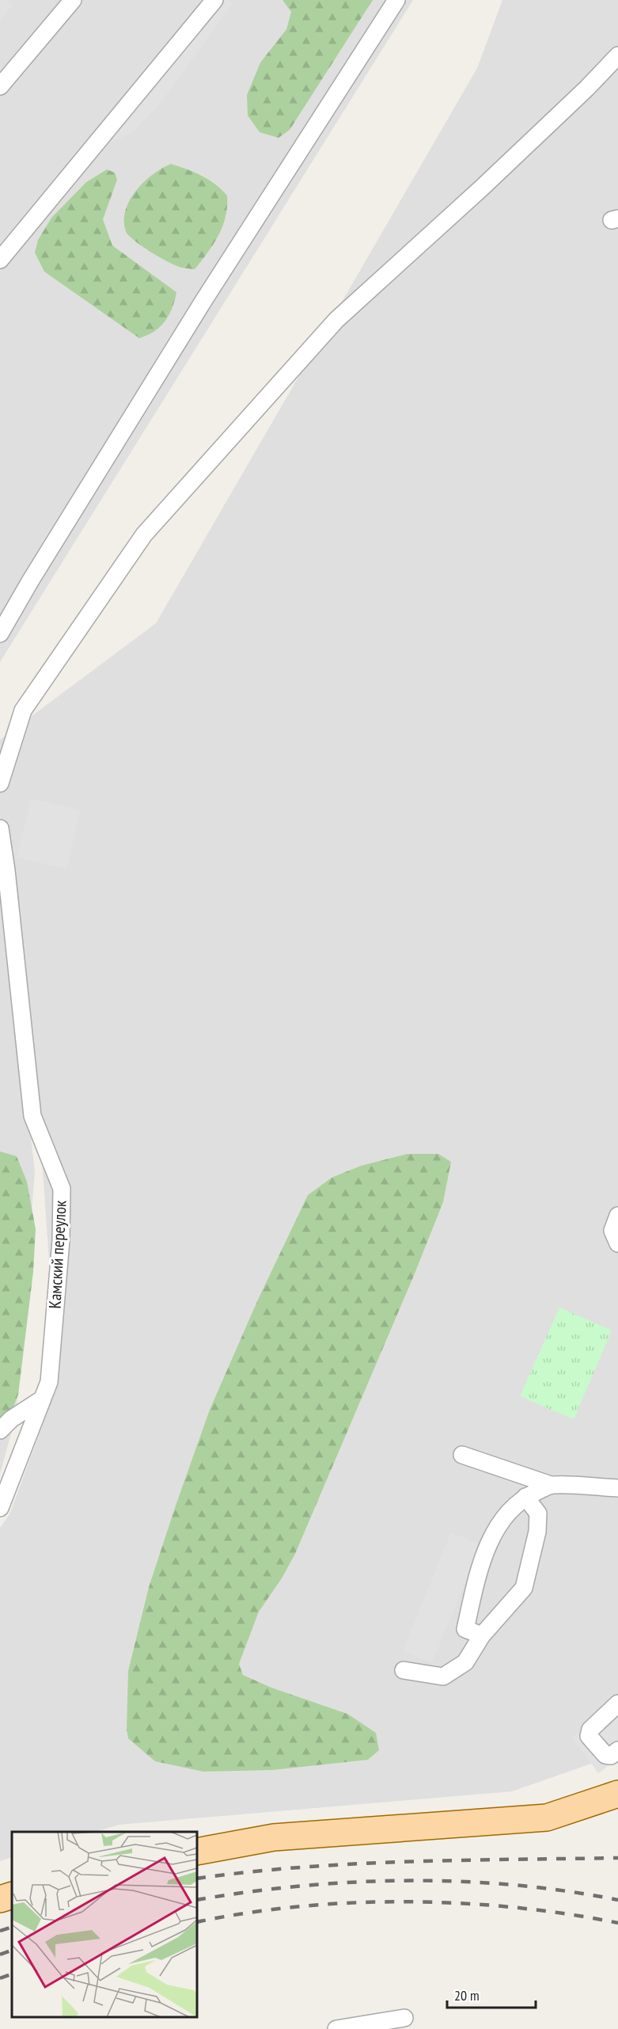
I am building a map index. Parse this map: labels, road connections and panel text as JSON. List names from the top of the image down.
{
  "streets": {
    "lane": ["Камский переулок"]
  },
  "scale_bar": "20 m"
}
